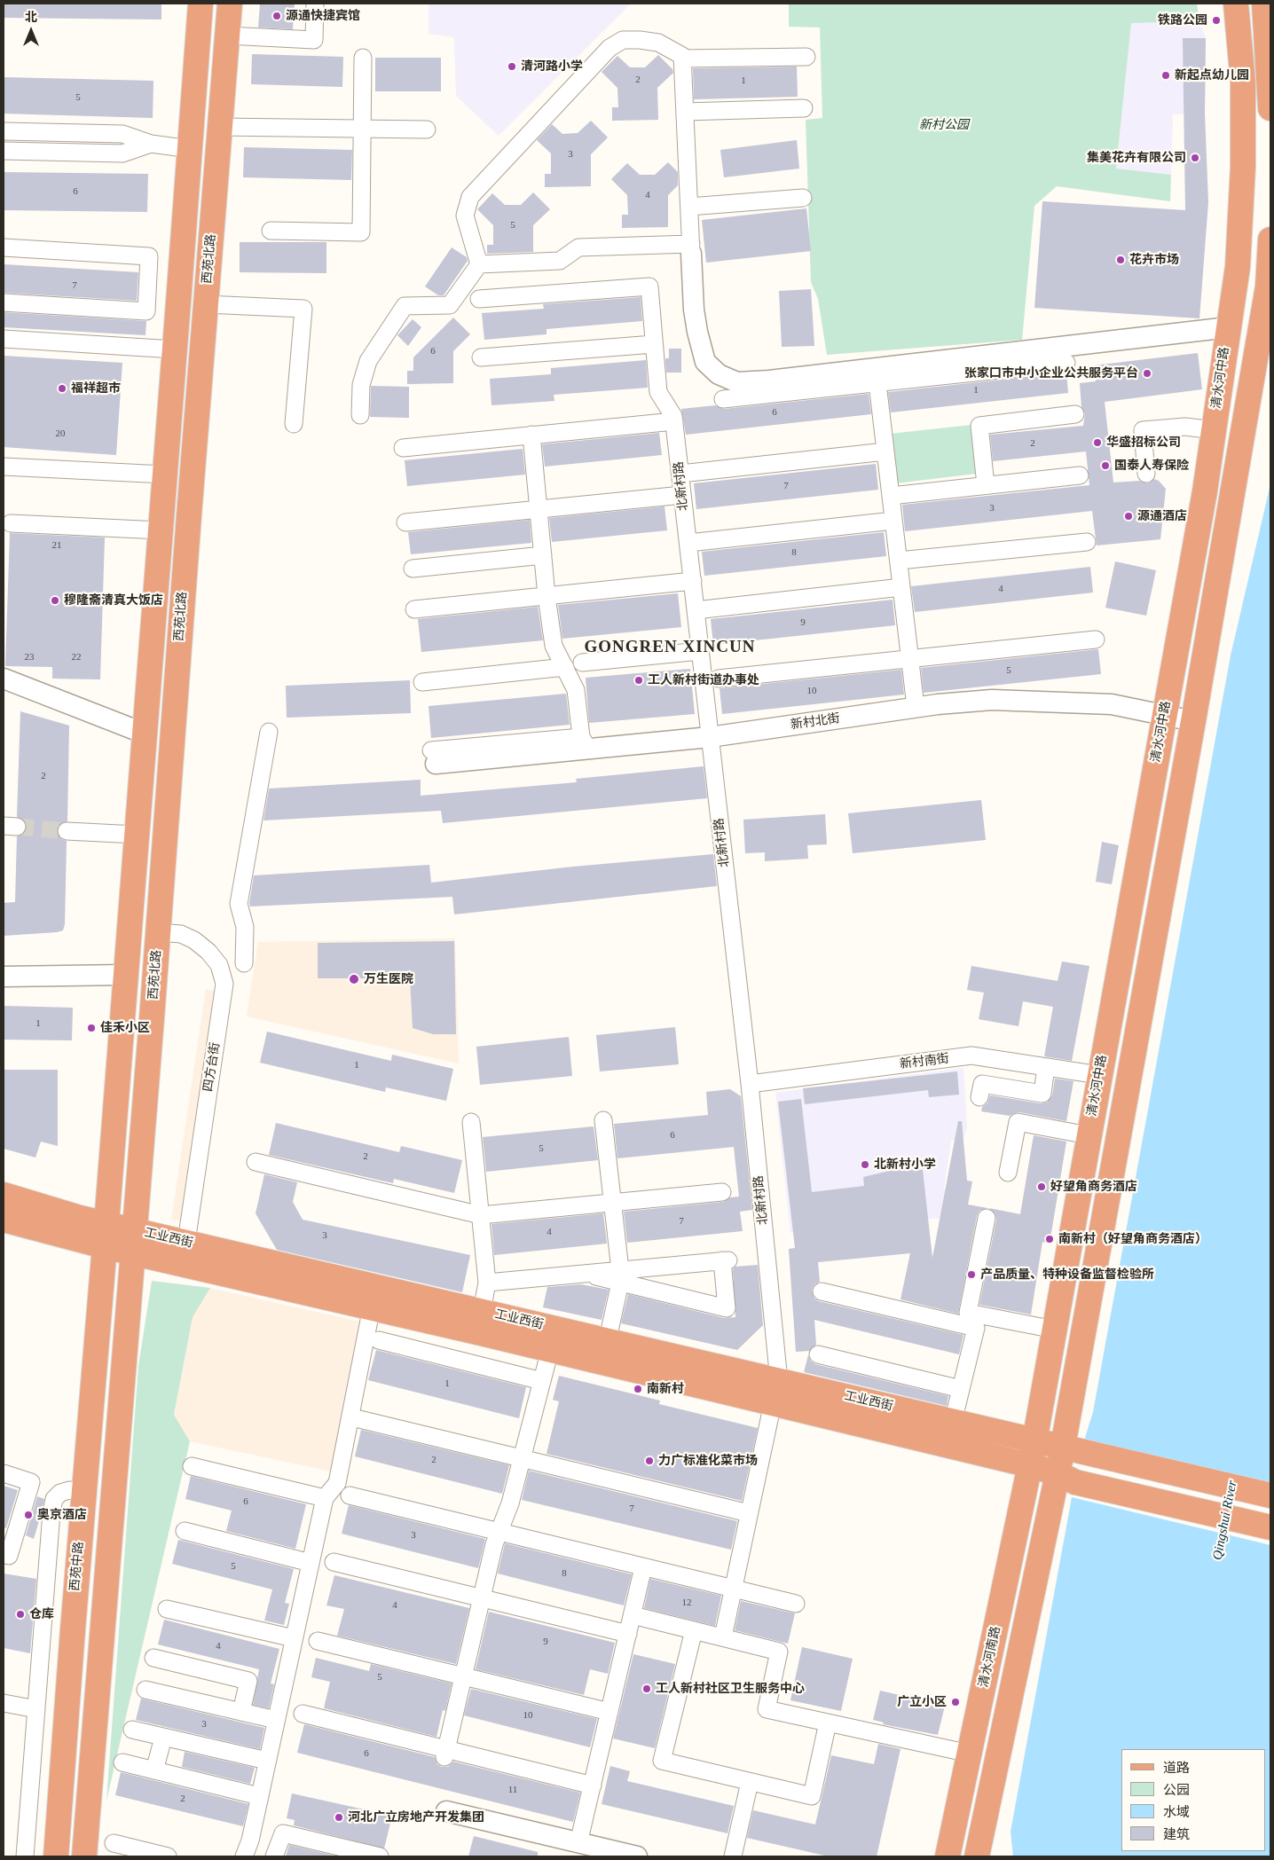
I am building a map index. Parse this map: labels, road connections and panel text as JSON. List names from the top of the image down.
{
  "streets": {
    "main road": [
      "西苑北路",
      "清水河中路",
      "工业西街",
      "西苑中路",
      "清水河南路"
    ],
    "street": [
      "北新村路",
      "新村北街",
      "新村南街",
      "四方台街"
    ]
  },
  "crossings": [
    ["西苑北路", "四方台街"],
    ["西苑北路", "工业西街"],
    ["清水河中路", "新村北街"],
    ["清水河中路", "新村南街"],
    ["清水河中路", "工业西街"],
    ["清水河中路", "清水河南路"],
    ["北新村路", "新村北街"],
    ["北新村路", "新村南街"],
    ["北新村路", "工业西街"],
    ["四方台街", "工业西街"],
    ["工业西街", "西苑中路"],
    ["工业西街", "清水河南路"]
  ],
  "districts": ["GONGREN XINCUN"],
  "water": ["Qingshui River"],
  "parks": ["新村公园"],
  "places": [
    "源通快捷宾馆",
    "铁路公园",
    "清河路小学",
    "新起点幼儿园",
    "集美花卉有限公司",
    "花卉市场",
    "张家口市中小企业公共服务平台",
    "福祥超市",
    "华盛招标公司",
    "国泰人寿保险",
    "源通酒店",
    "穆隆斋清真大饭店",
    "工人新村街道办事处",
    "万生医院",
    "佳禾小区",
    "北新村小学",
    "好望角商务酒店",
    "南新村（好望角商务酒店）",
    "产品质量、特种设备监督检验所",
    "南新村",
    "力广标准化菜市场",
    "奥京酒店",
    "仓库",
    "工人新村社区卫生服务中心",
    "广立小区",
    "河北广立房地产开发集团"
  ],
  "house_numbers": [
    "2",
    "1",
    "5",
    "3",
    "6",
    "4",
    "5",
    "7",
    "6",
    "1",
    "6",
    "20",
    "2",
    "7",
    "3",
    "21",
    "8",
    "4",
    "9",
    "23",
    "22",
    "5",
    "10",
    "2",
    "1",
    "1",
    "6",
    "5",
    "2",
    "7",
    "4",
    "3",
    "1",
    "2",
    "6",
    "7",
    "3",
    "5",
    "8",
    "12",
    "4",
    "9",
    "4",
    "5",
    "10",
    "3",
    "6",
    "11",
    "2"
  ],
  "legend": [
    "道路",
    "公园",
    "水域",
    "建筑"
  ],
  "north": "top"
}
